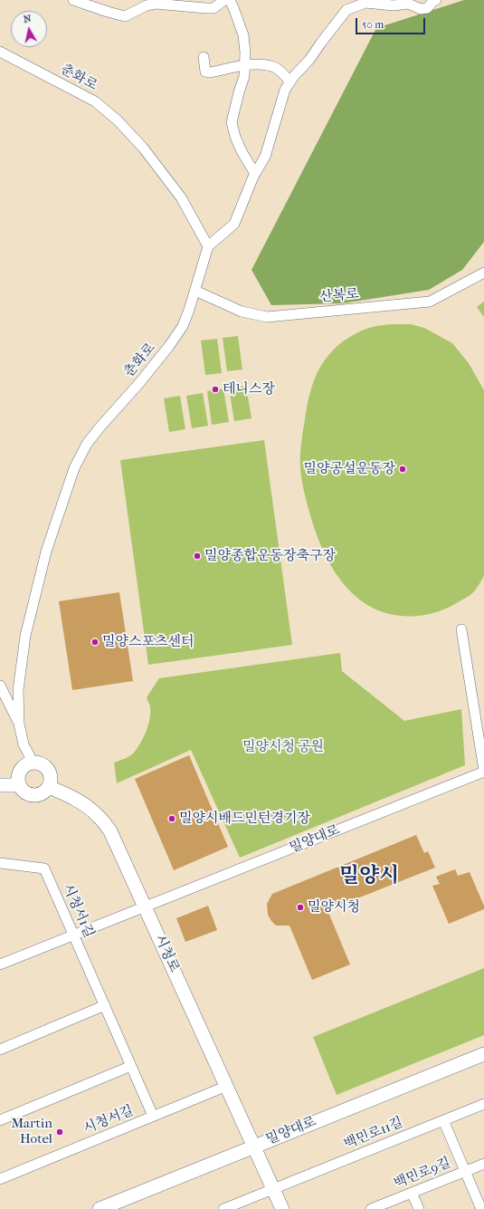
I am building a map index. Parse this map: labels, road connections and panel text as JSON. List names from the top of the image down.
{
  "streets": {
    "main road": ["밀양대로", "시청로"],
    "street": [
      "춘화로",
      "산복로",
      "시청서1길",
      "시청서길",
      "백민로11길",
      "백민로9길"
    ]
  },
  "crossings": [
    ["춘화로", "산복로"],
    ["춘화로", "시청로"],
    ["밀양대로", "시청서1길"],
    ["밀양대로", "시청로"],
    ["시청서1길", "시청서길"],
    ["시청로", "시청서길"],
    ["시청로", "백민로11길"]
  ],
  "districts": ["밀양시"],
  "parks": ["밀양시청 공원"],
  "places": [
    "테니스장",
    "밀양공설운동장",
    "밀양종합운동장축구장",
    "밀양스포츠센터",
    "밀양시배드민턴경기장",
    "밀양시청",
    "Martin Hotel"
  ],
  "scale_bar": "50 m",
  "north": "top"
}
